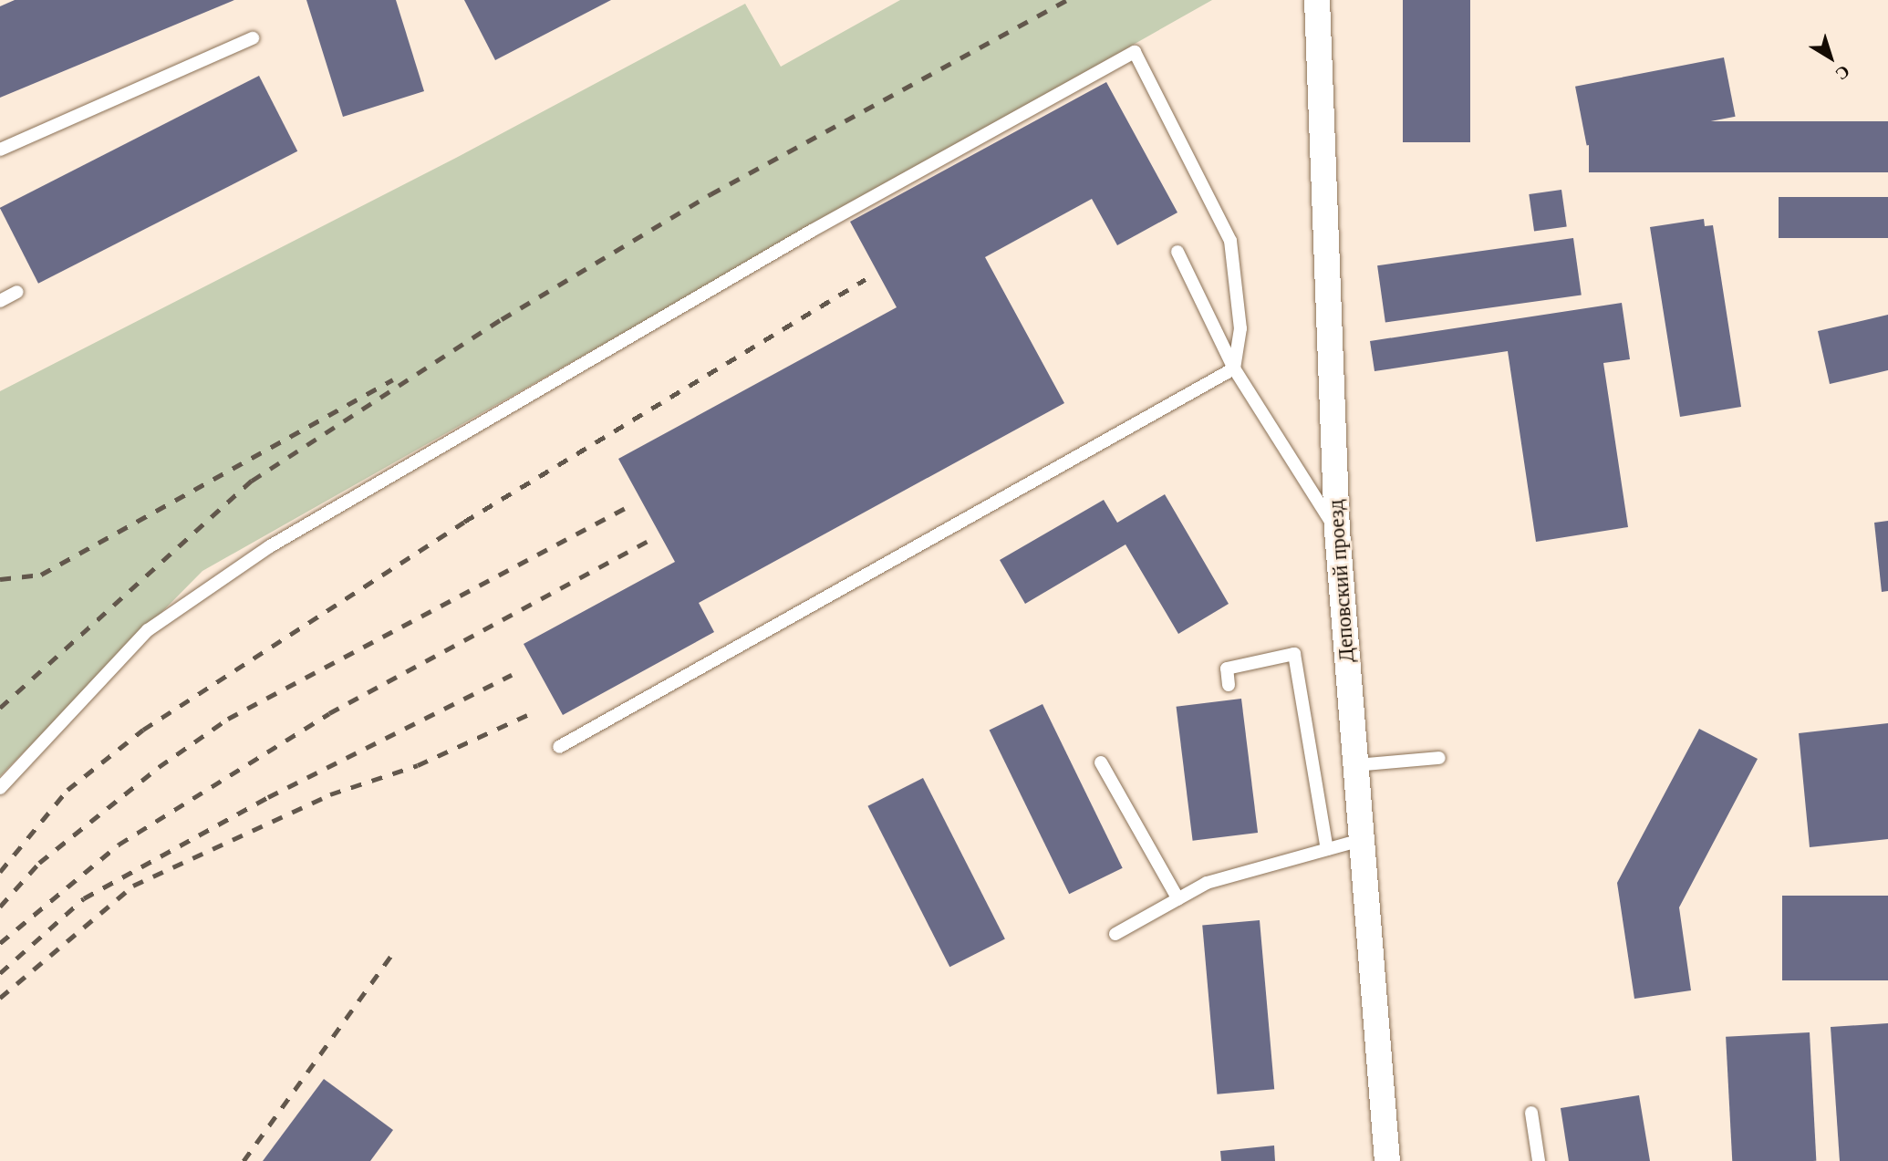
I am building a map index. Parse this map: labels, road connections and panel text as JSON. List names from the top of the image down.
{
  "streets": {
    "street": ["Деповский проезд"]
  },
  "north": "bottom right"
}
